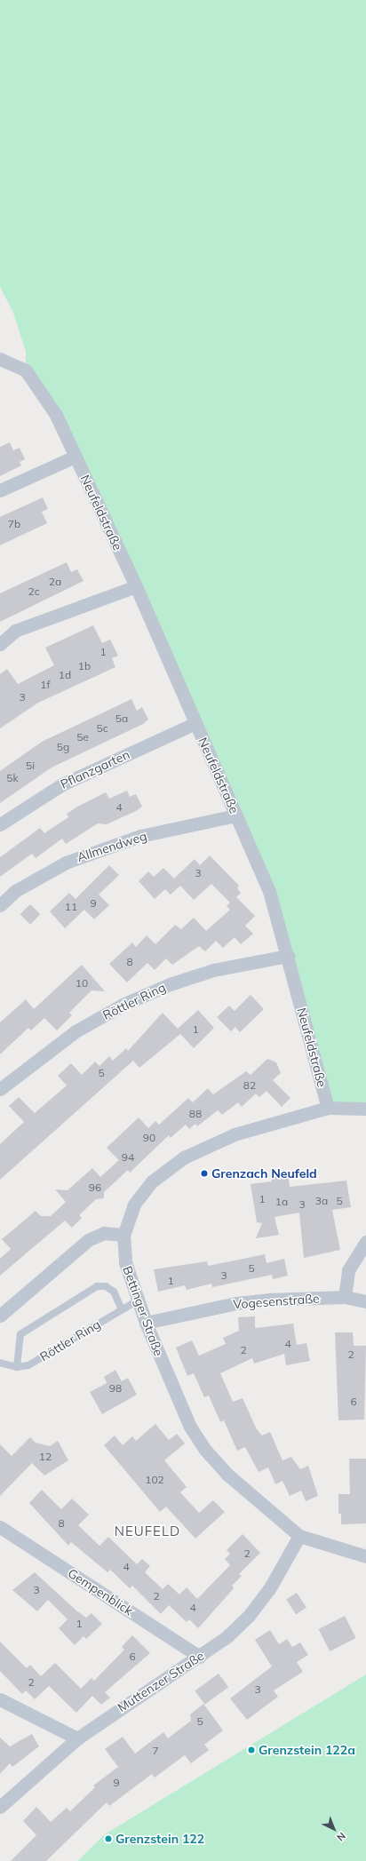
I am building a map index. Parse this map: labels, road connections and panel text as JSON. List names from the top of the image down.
{
  "streets": {
    "street": [
      "Neufeldstraße",
      "Pflanzgarten",
      "Allmendweg",
      "Röttler Ring",
      "Vogesenstraße",
      "Bettinger Straße",
      "Gempenblick",
      "Muttenzer Straße"
    ]
  },
  "crossings": [
    ["Neufeldstraße", "Pflanzgarten"],
    ["Neufeldstraße", "Allmendweg"],
    ["Neufeldstraße", "Röttler Ring"],
    ["Neufeldstraße", "Bettinger Straße"],
    ["Röttler Ring", "Bettinger Straße"],
    ["Vogesenstraße", "Bettinger Straße"],
    ["Bettinger Straße", "Muttenzer Straße"],
    ["Gempenblick", "Muttenzer Straße"]
  ],
  "districts": ["NEUFELD"],
  "places": ["Grenzach Neufeld", "Grenzstein 122a", "Grenzstein 122"],
  "house_numbers": [
    "7b",
    "2a",
    "2c",
    "1",
    "1b",
    "1d",
    "1f",
    "3",
    "5a",
    "5c",
    "5e",
    "5g",
    "5i",
    "5k",
    "4",
    "3",
    "9",
    "11",
    "8",
    "10",
    "1",
    "5",
    "82",
    "88",
    "90",
    "94",
    "96",
    "1",
    "3a",
    "5",
    "1a",
    "3",
    "5",
    "3",
    "1",
    "4",
    "2",
    "2",
    "98",
    "6",
    "12",
    "102",
    "8",
    "2",
    "4",
    "3",
    "2",
    "4",
    "1",
    "6",
    "2",
    "3",
    "5",
    "7",
    "9"
  ],
  "north": "bottom right"
}
